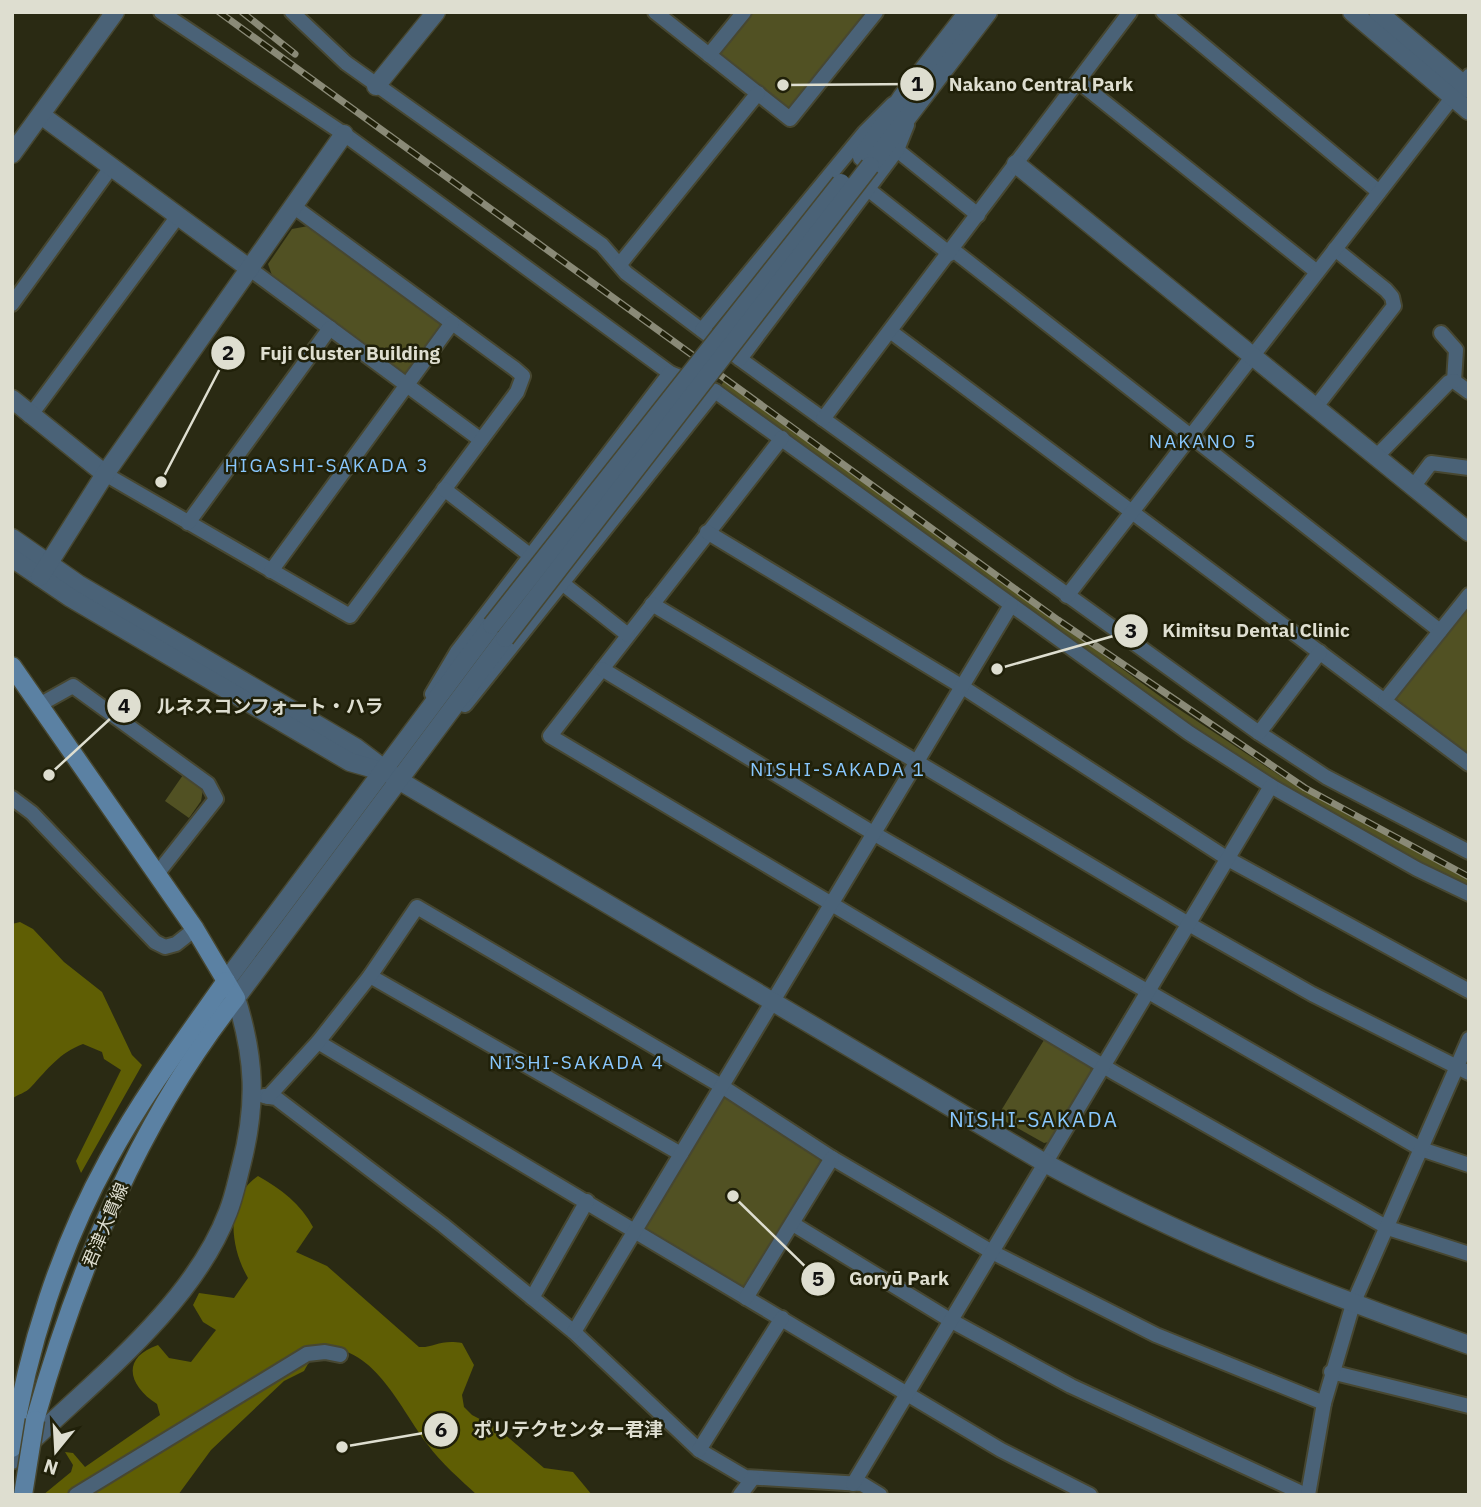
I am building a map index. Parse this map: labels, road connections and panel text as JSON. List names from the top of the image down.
{
  "streets": {
    "main road": ["君津大貫線"]
  },
  "districts": [
    "NAKANO 5",
    "HIGASHI-SAKADA 3",
    "NISHI-SAKADA 1",
    "NISHI-SAKADA 4",
    "NISHI-SAKADA"
  ],
  "places": [
    "Nakano Central Park",
    "Fuji Cluster Building",
    "Kimitsu Dental Clinic",
    "ルネスコンフォート・ハラ",
    "Goryū Park",
    "ポリテクセンター君津"
  ],
  "north": "bottom"
}
